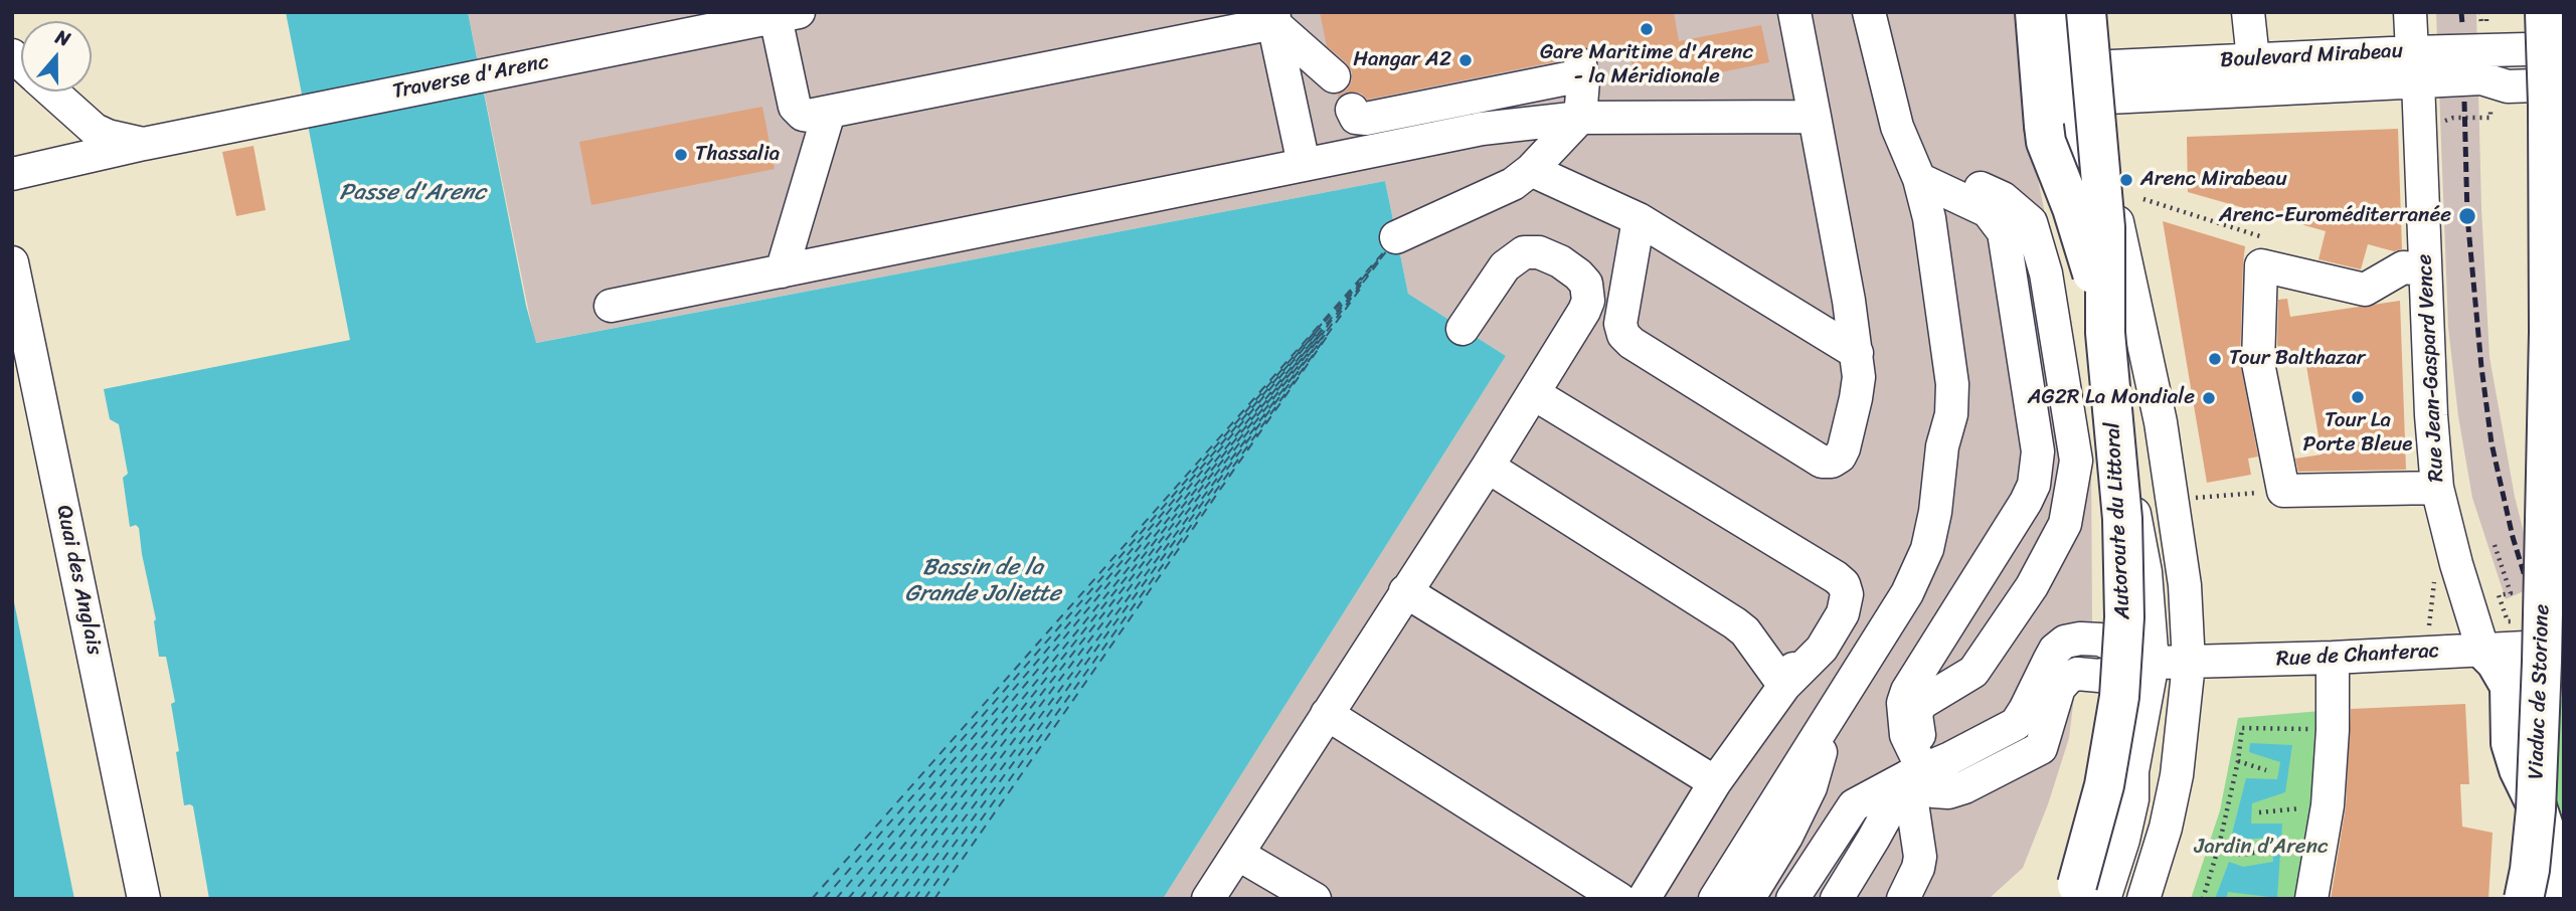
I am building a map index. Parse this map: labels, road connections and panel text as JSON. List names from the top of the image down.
{
  "streets": {
    "highway": ["Autoroute du Littoral", "Viaduc de Storione"],
    "street": [
      "Boulevard Mirabeau",
      "Traverse d'Arenc",
      "Rue Jean-Gaspard Vence",
      "Quai des Anglais",
      "Rue de Chanterac"
    ]
  },
  "crossings": [
    ["Boulevard Mirabeau", "Rue Jean-Gaspard Vence"],
    ["Rue Jean-Gaspard Vence", "Rue de Chanterac"]
  ],
  "water": ["Passe d'Arenc", "Bassin de la Grande Joliette"],
  "parks": ["Jardin d’Arenc"],
  "places": [
    "Gare Maritime d'Arenc - la Méridionale",
    "Hangar A2",
    "Thassalia",
    "Arenc Mirabeau",
    "Arenc-Euroméditerranée",
    "Tour Balthazar",
    "Tour La Porte Bleue",
    "AG2R La Mondiale"
  ],
  "north": "top"
}
